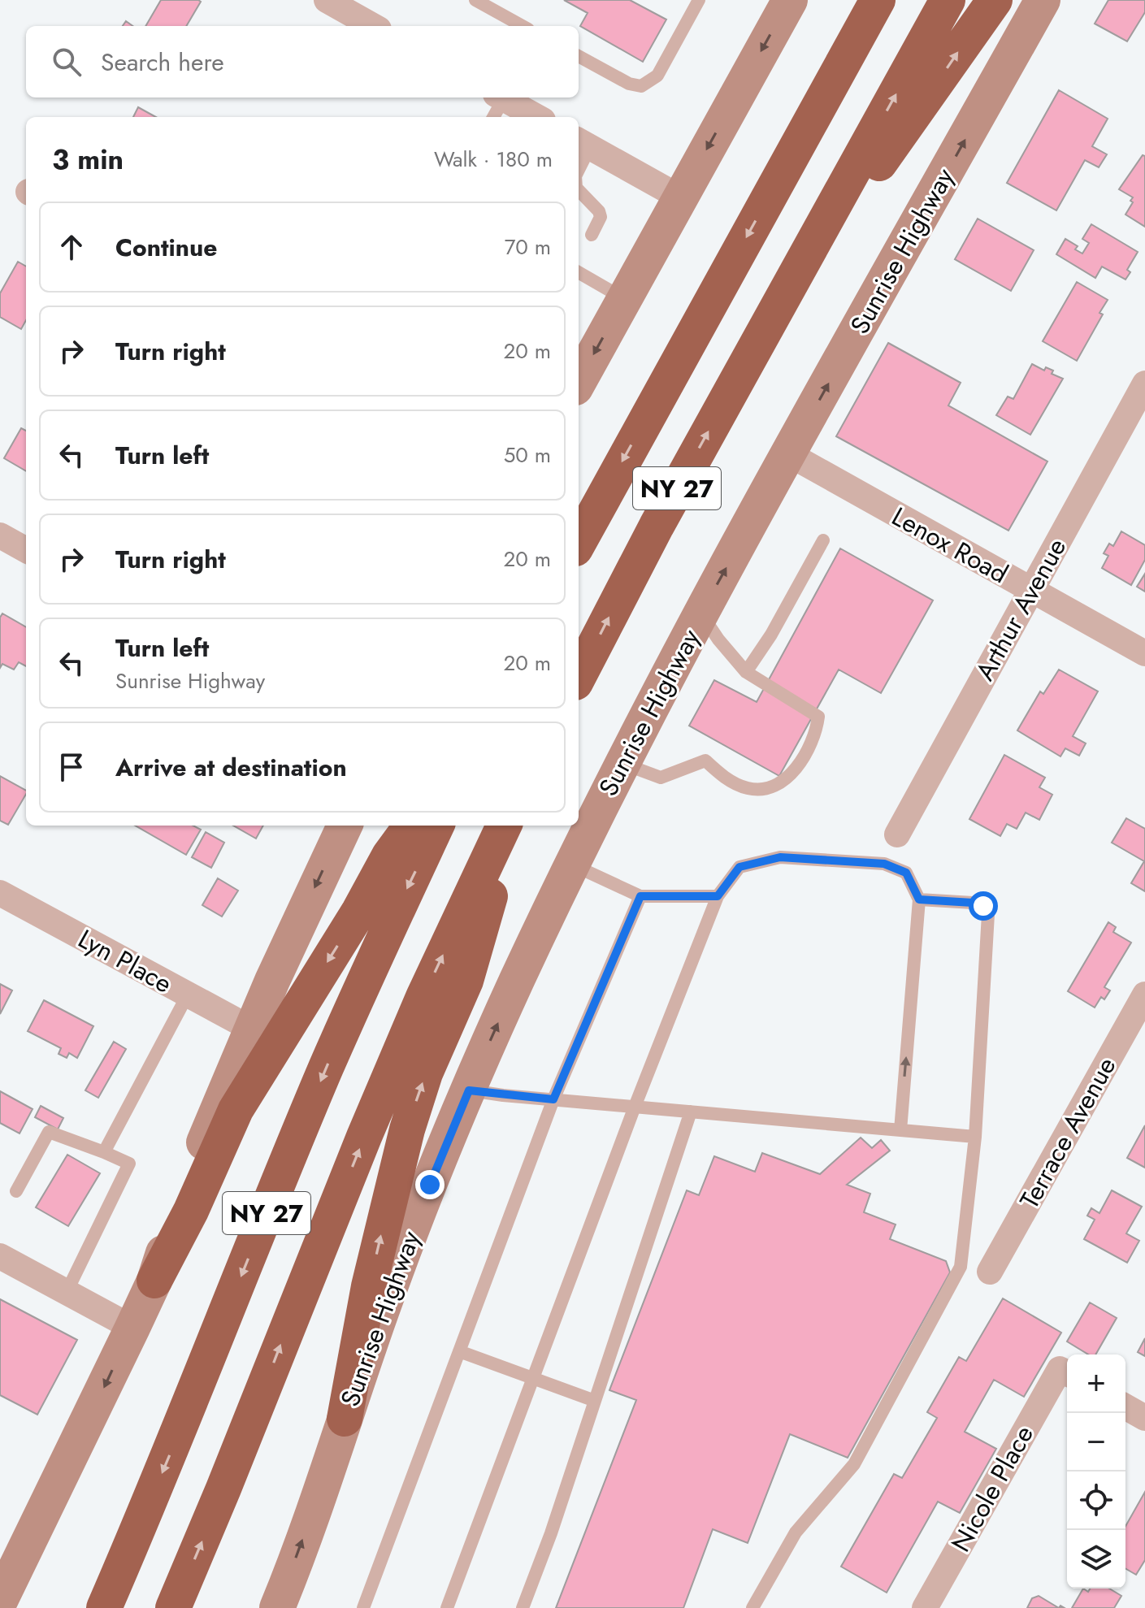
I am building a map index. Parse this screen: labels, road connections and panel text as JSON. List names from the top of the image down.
{
  "streets": {
    "highway": ["NY 27"],
    "main road": ["Sunrise Highway"],
    "street": [
      "Lenox Road",
      "Arthur Avenue",
      "Lyn Place",
      "Terrace Avenue",
      "Nicole Place"
    ]
  },
  "crossings": [
    ["Sunrise Highway", "Lenox Road"],
    ["Lenox Road", "Arthur Avenue"]
  ],
  "page": {
    "search": "Search here",
    "heading": ["3 min", "Walk · 180 m"],
    "list": [
      ["Continue", "70 m"],
      ["Turn right", "20 m"],
      ["Turn left", "50 m"],
      ["Turn right", "20 m"],
      ["Turn left", "Sunrise Highway", "20 m"],
      "Arrive at destination"
    ],
    "map_buttons": ["+", "−"]
  }
}
